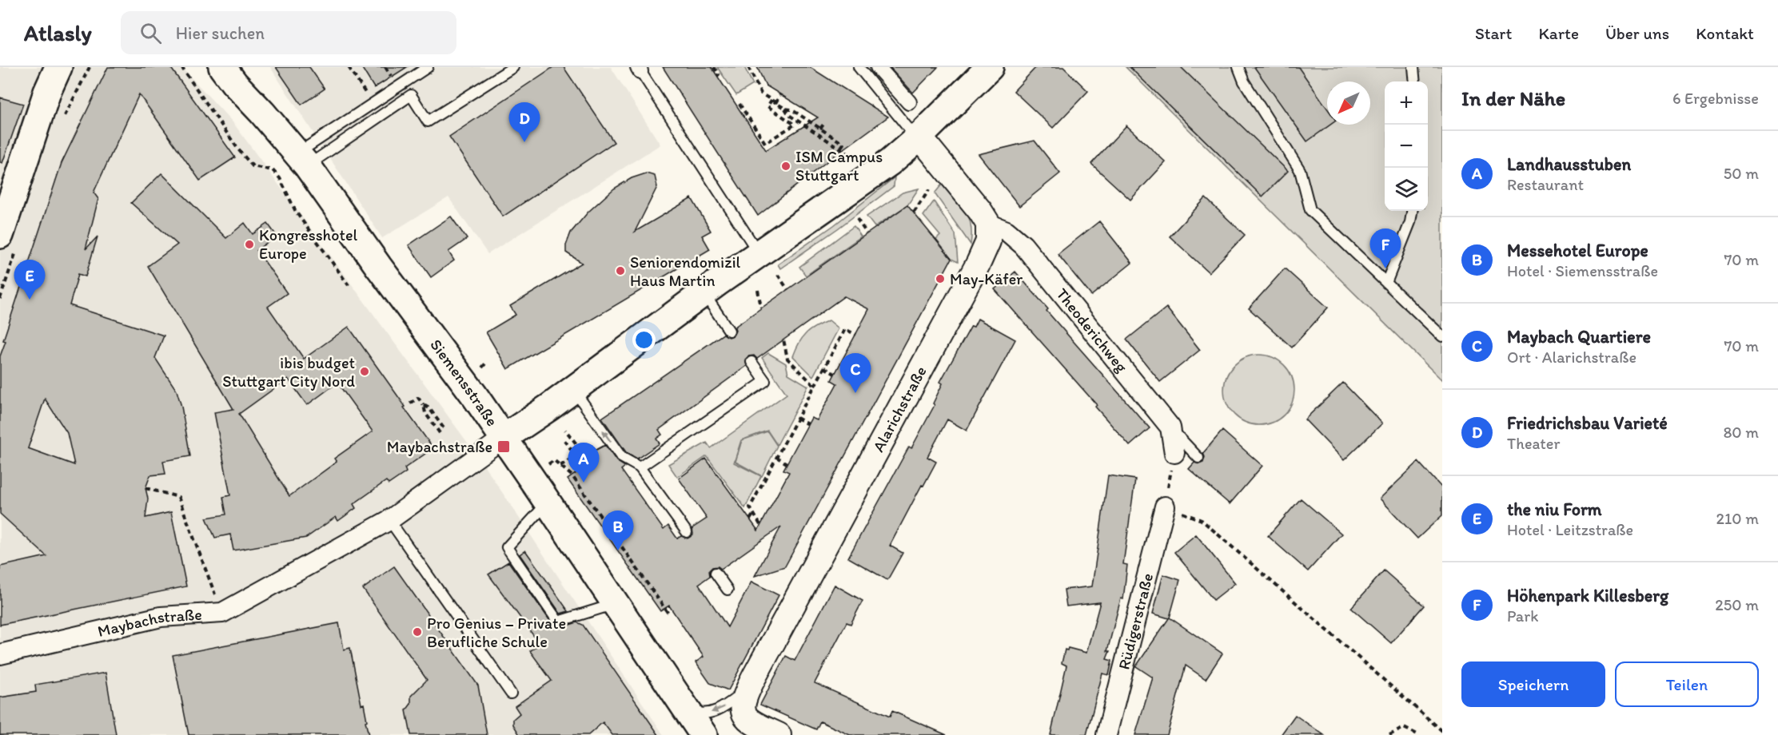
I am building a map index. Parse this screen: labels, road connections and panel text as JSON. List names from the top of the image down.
{
  "streets": {
    "main road": ["Siemensstraße", "Maybachstraße"],
    "street": ["Theoderichweg", "Alarichstraße", "Rüdigerstraße"]
  },
  "crossings": [
    ["Theoderichweg", "Alarichstraße"],
    ["Siemensstraße", "Maybachstraße"]
  ],
  "places": {
    "other": [
      "ISM Campus Stuttgart",
      "Kongresshotel Europe",
      "Seniorendomizil Haus Martin",
      "May-Käfer",
      "ibis budget Stuttgart City Nord",
      "Pro Genius – Private Berufliche Schule"
    ],
    "transit": ["Maybachstraße"]
  },
  "north": "bottom left",
  "page": {
    "header": "Atlasly",
    "search": "Hier suchen",
    "nav": [
      "Start",
      "Karte",
      "Über uns",
      "Kontakt"
    ],
    "heading": ["In der Nähe", "6 Ergebnisse"],
    "map_buttons": ["+", "−"],
    "pins": [
      "D",
      "F",
      "E",
      "C",
      "A",
      "B"
    ],
    "list": [
      {
        "mark": "A",
        "name": "Landhausstuben",
        "note": "Restaurant",
        "value": "50 m"
      },
      {
        "mark": "B",
        "name": "Messehotel Europe",
        "note": "Hotel · Siemensstraße",
        "value": "70 m"
      },
      {
        "mark": "C",
        "name": "Maybach Quartiere",
        "note": "Ort · Alarichstraße",
        "value": "70 m"
      },
      {
        "mark": "D",
        "name": "Friedrichsbau Varieté",
        "note": "Theater",
        "value": "80 m"
      },
      {
        "mark": "E",
        "name": "the niu Form",
        "note": "Hotel · Leitzstraße",
        "value": "210 m"
      },
      {
        "mark": "F",
        "name": "Höhenpark Killesberg",
        "note": "Park",
        "value": "250 m"
      }
    ],
    "buttons": ["Speichern", "Teilen"]
  }
}
